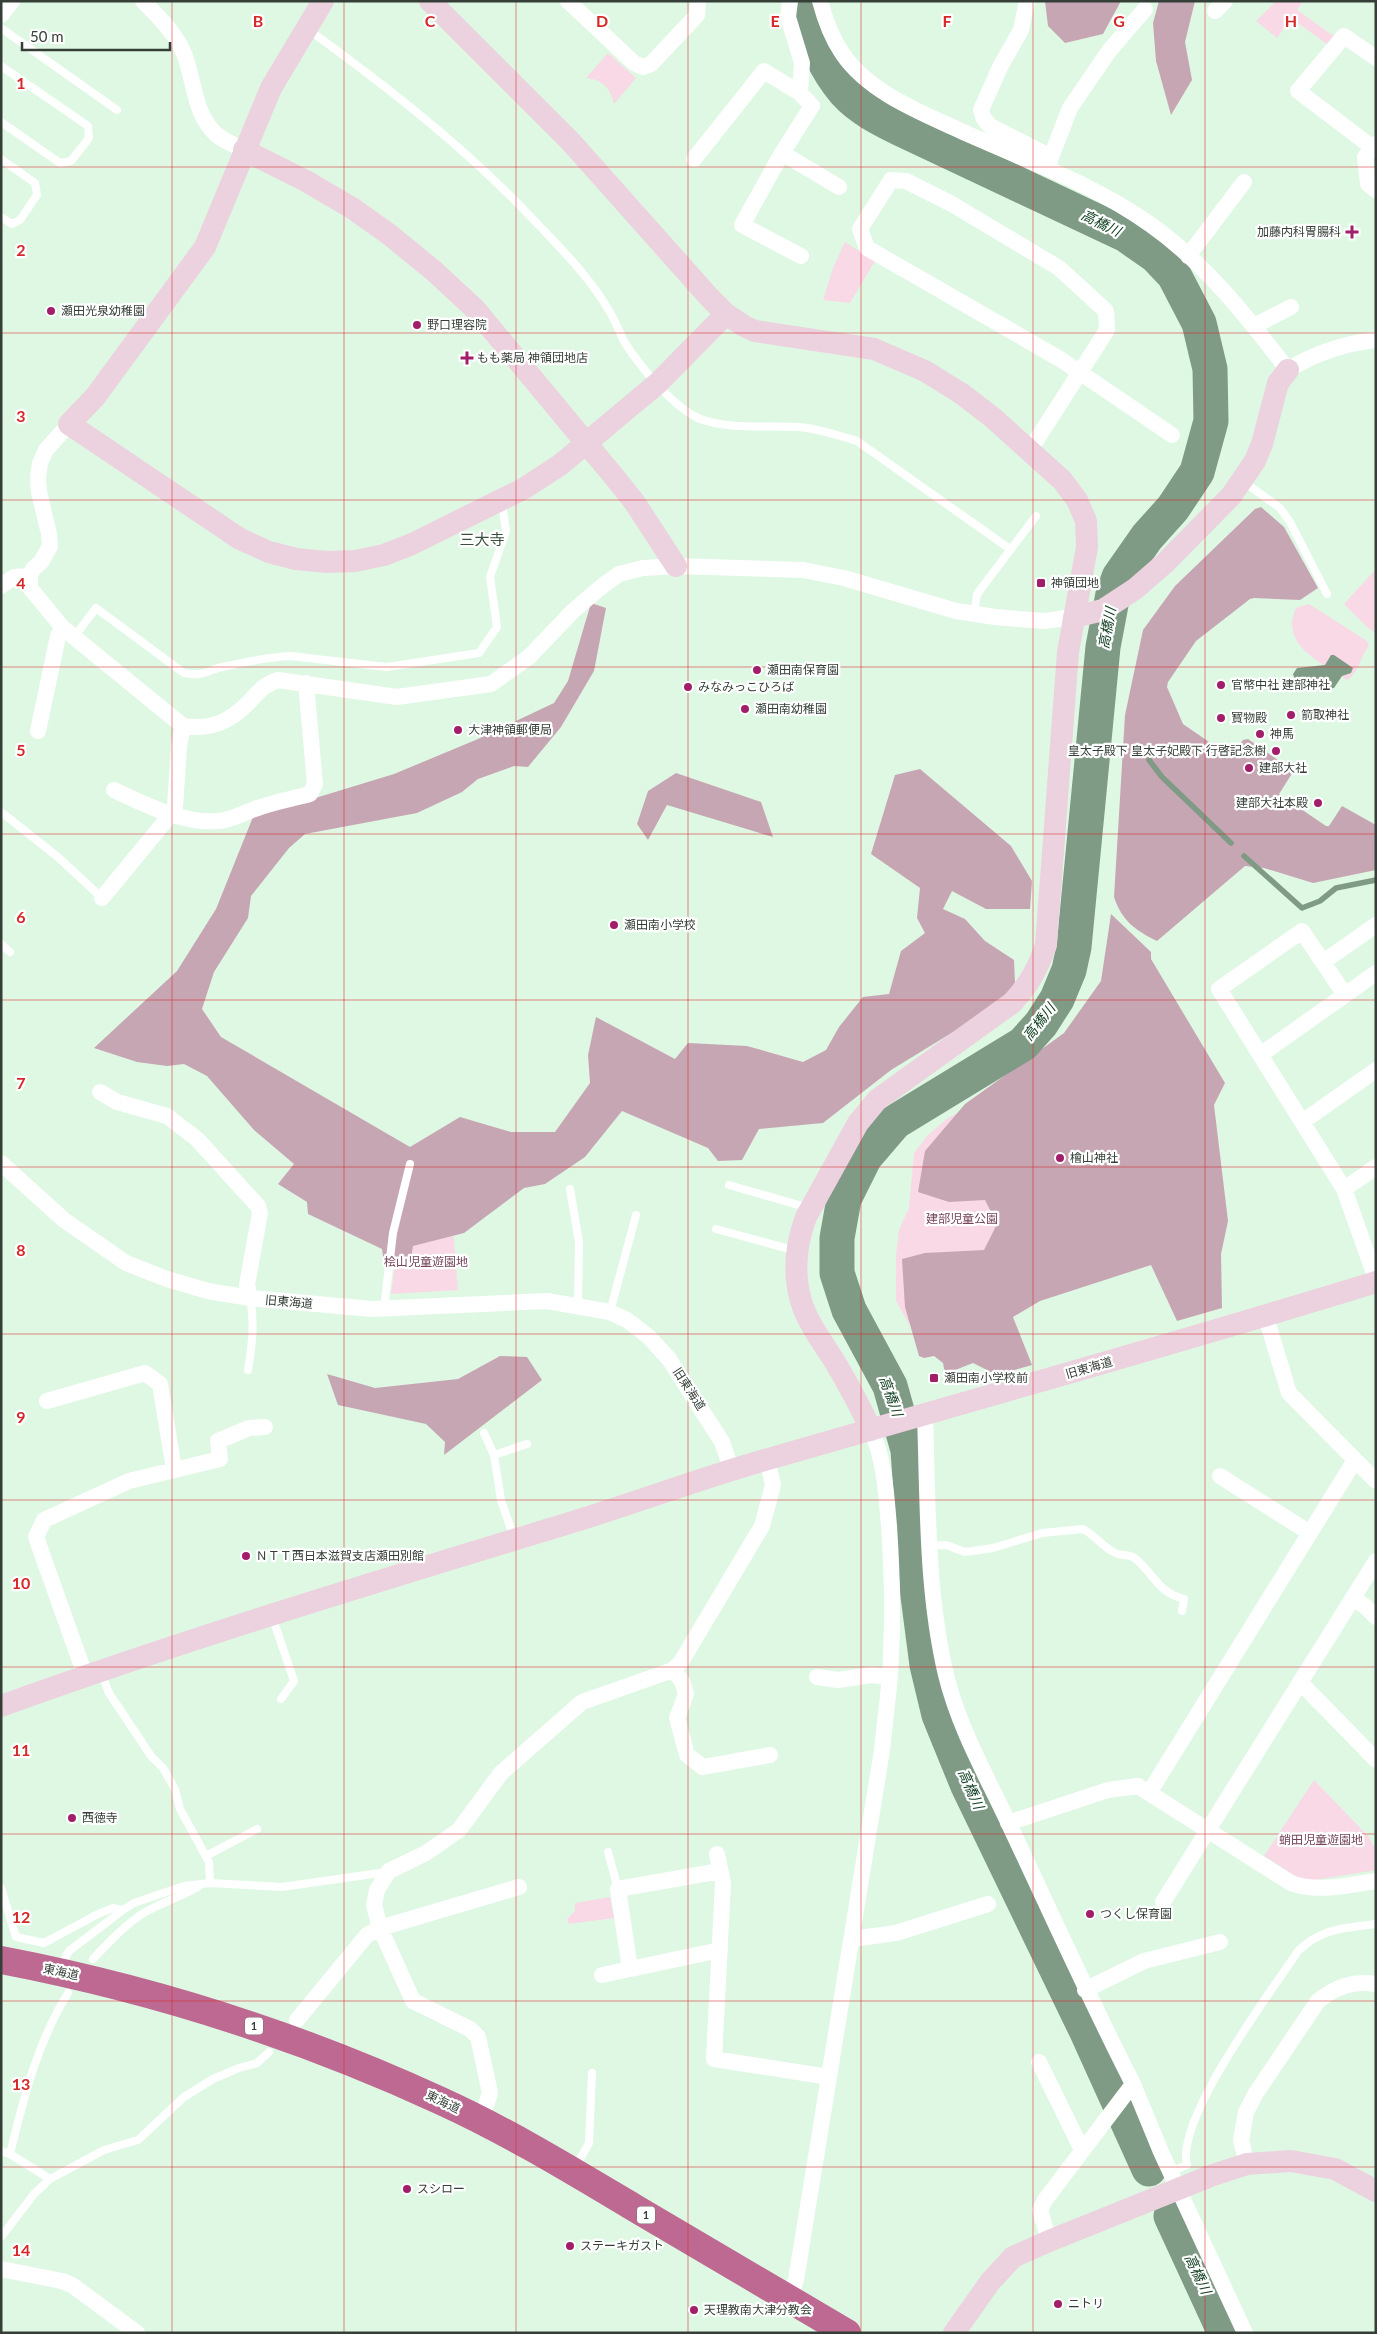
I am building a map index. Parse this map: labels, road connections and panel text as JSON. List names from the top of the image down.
{
  "streets": {
    "highway": ["東海道", "1"],
    "street": ["旧東海道"]
  },
  "districts": ["三大寺"],
  "water": ["高橋川"],
  "parks": ["建部児童公園", "桧山児童遊園地", "蛸田児童遊園地"],
  "places": {
    "health": ["加藤内科胃腸科", "もも薬局 神領団地店"],
    "other": [
      "瀬田光泉幼稚園",
      "野口理容院",
      "瀬田南保育園",
      "官幣中社 建部神社",
      "みなみっこひろば",
      "瀬田南幼稚園",
      "箭取神社",
      "寳物殿",
      "大津神領郵便局",
      "神馬",
      "皇太子殿下 皇太子妃殿下 行啓記念樹",
      "建部大社",
      "建部大社本殿",
      "瀬田南小学校",
      "檜山神社",
      "ＮＴＴ西日本滋賀支店瀬田別館",
      "西徳寺",
      "つくし保育園",
      "スシロー",
      "ステーキガスト",
      "ニトリ",
      "天理教南大津分教会"
    ],
    "transit": ["神領団地", "瀬田南小学校前"]
  },
  "scale_bar": "50 m",
  "grid": {
    "columns": [
      "B",
      "C",
      "D",
      "E",
      "F",
      "G",
      "H"
    ],
    "rows": [
      "1",
      "2",
      "3",
      "4",
      "5",
      "6",
      "7",
      "8",
      "9",
      "10",
      "11",
      "12",
      "13",
      "14"
    ]
  }
}
